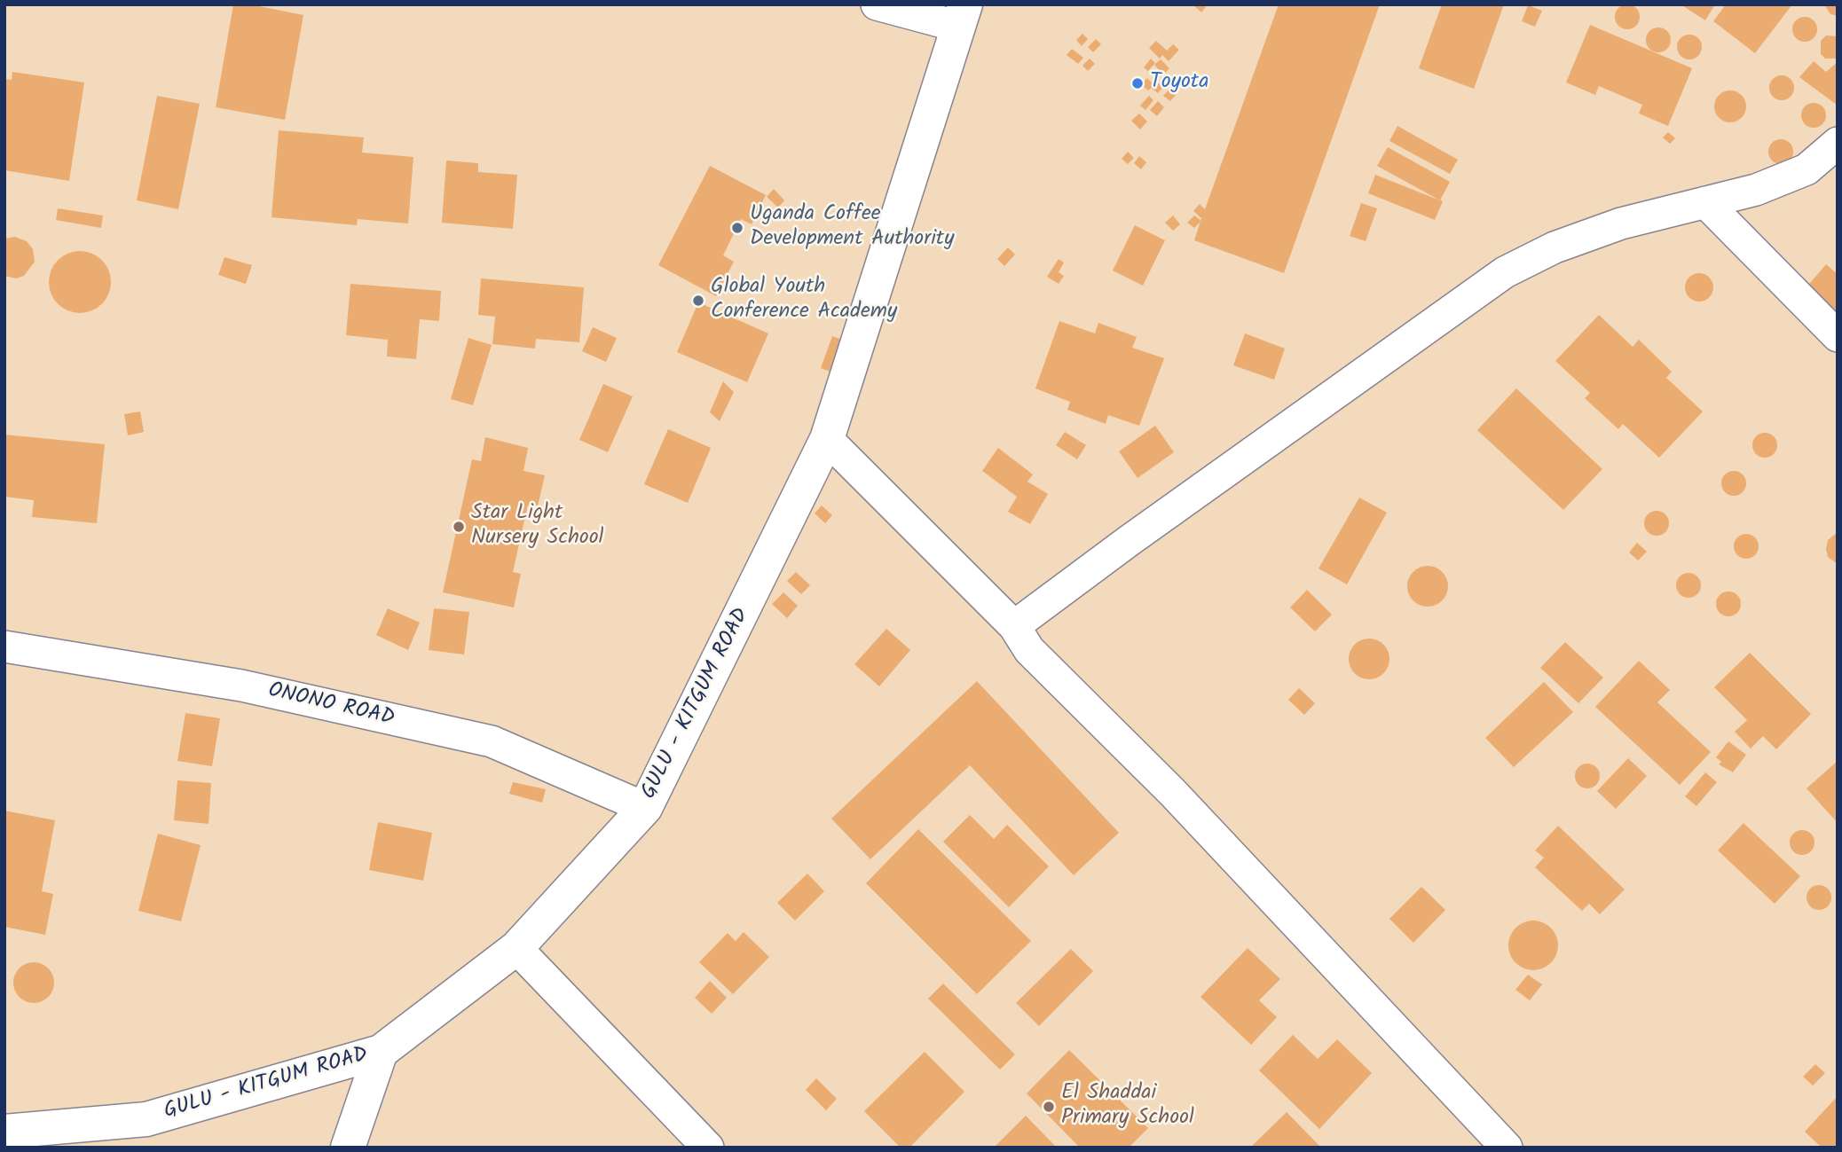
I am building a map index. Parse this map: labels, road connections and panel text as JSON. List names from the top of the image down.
{
  "streets": {
    "main road": ["GULU - KITGUM ROAD"],
    "street": ["ONONO ROAD"]
  },
  "crossings": [
    ["GULU - KITGUM ROAD", "ONONO ROAD"]
  ],
  "places": [
    "Toyota",
    "Uganda Coffee Development Authority",
    "Global Youth Conference Academy",
    "Star Light Nursery School",
    "El Shaddai Primary School"
  ]
}
